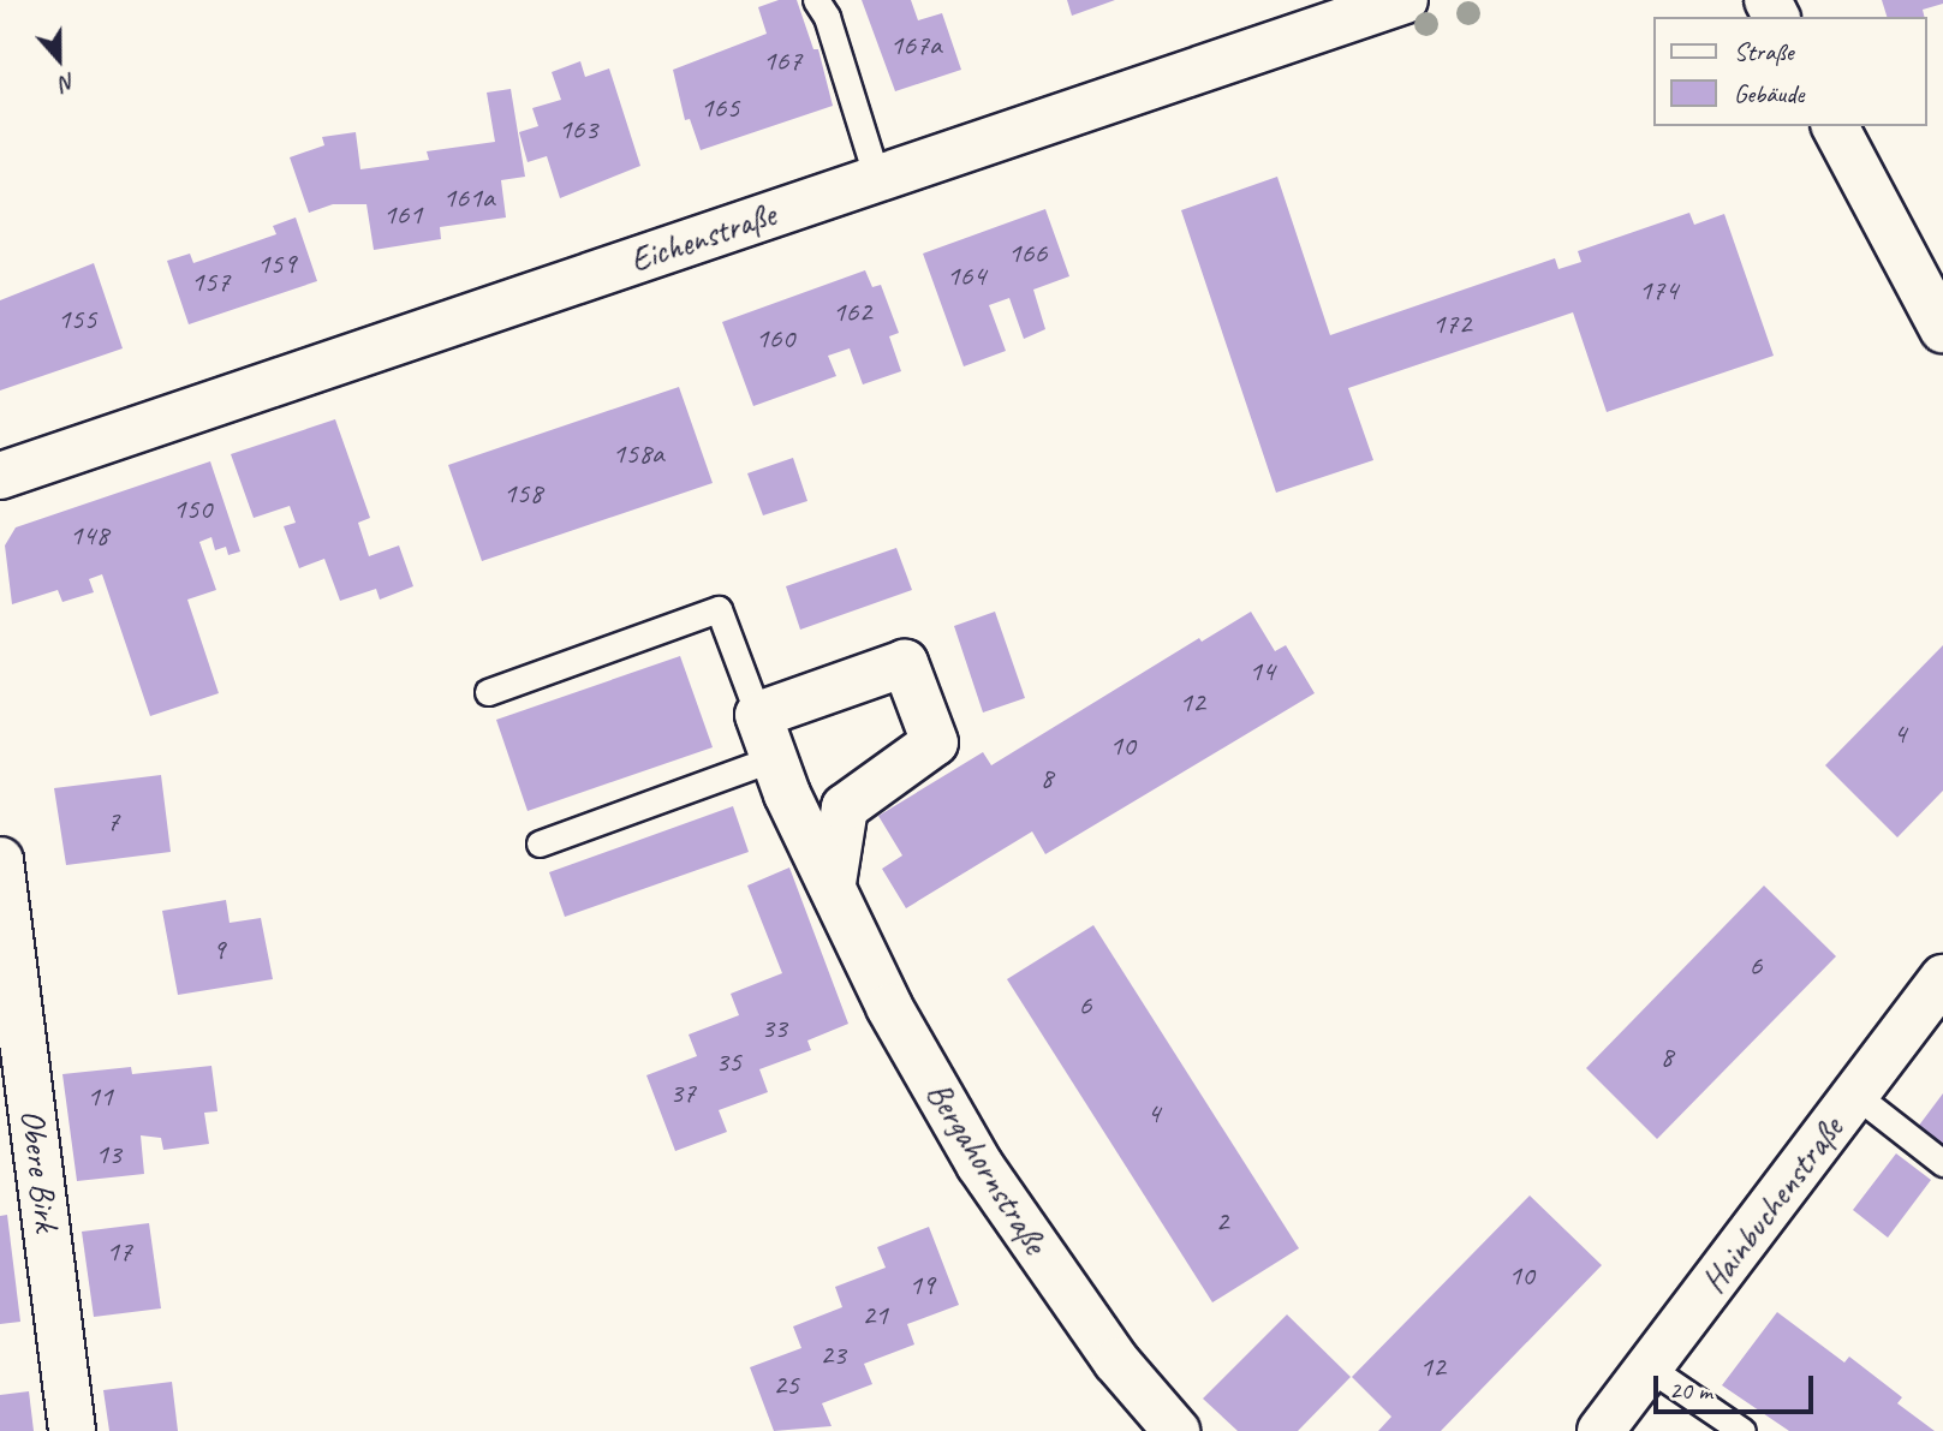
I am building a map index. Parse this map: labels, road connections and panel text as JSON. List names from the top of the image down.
{
  "streets": {
    "street": [
      "Eichenstraße",
      "Bergahornstraße",
      "Obere Birk",
      "Hainbuchenstraße"
    ]
  },
  "house_numbers": [
    "167a",
    "167",
    "165",
    "163",
    "161a",
    "161",
    "166",
    "159",
    "164",
    "157",
    "174",
    "162",
    "155",
    "172",
    "160",
    "158a",
    "158",
    "150",
    "148",
    "14",
    "12",
    "4",
    "10",
    "8",
    "7",
    "9",
    "6",
    "6",
    "33",
    "8",
    "35",
    "37",
    "11",
    "4",
    "13",
    "2",
    "17",
    "10",
    "19",
    "21",
    "23",
    "12",
    "25"
  ],
  "legend": ["Straße", "Gebäude"],
  "scale_bar": "20 m",
  "north": "bottom"
}
